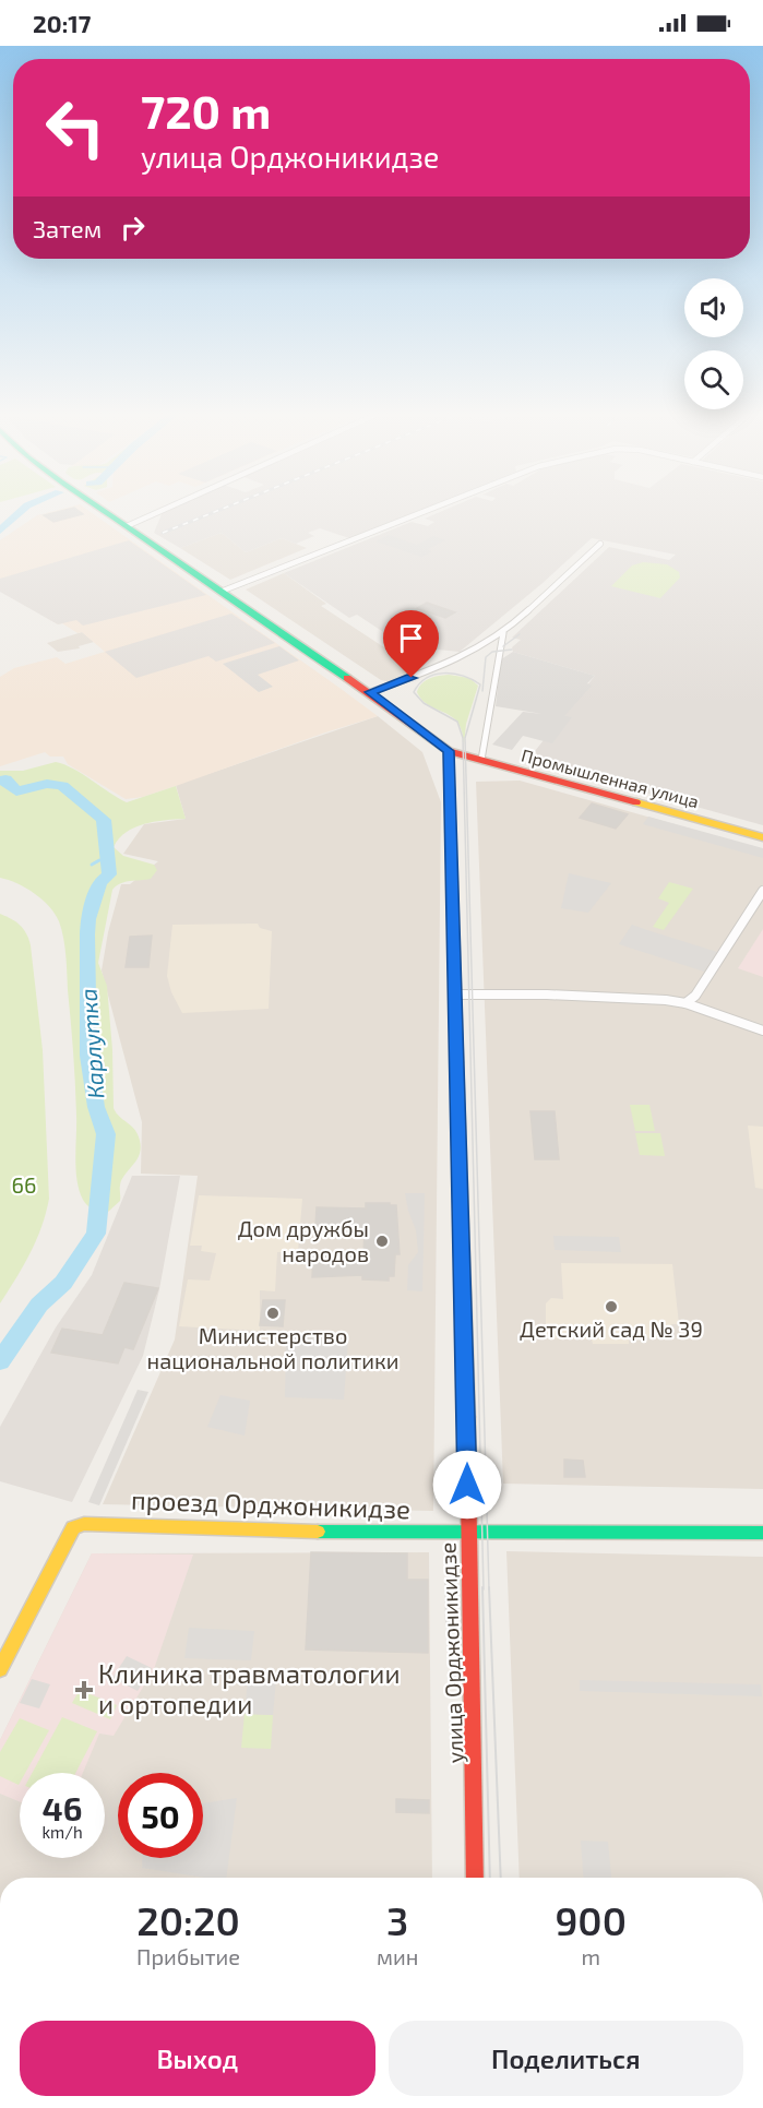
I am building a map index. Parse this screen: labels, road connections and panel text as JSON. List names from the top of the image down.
{
  "streets": {
    "main road": ["Промышленная улица", "проезд Орджоникидзе", "улица Орджоникидзе"]
  },
  "crossings": [
    ["Промышленная улица", "улица Орджоникидзе"],
    ["проезд Орджоникидзе", "улица Орджоникидзе"]
  ],
  "water": ["Карлутка"],
  "parks": ["66"],
  "places": {
    "other": ["Дом дружбы народов", "Детский сад № 39", "Министерство национальной политики"],
    "health": ["Клиника травматологии и ортопедии"]
  },
  "page": {
    "status": "20:17",
    "turn": ["720 m", "улица Орджоникидзе"],
    "then": "Затем",
    "speed": "46 km/h",
    "limit": "50",
    "eta": [
      "20:20",
      "Прибытие",
      "3",
      "мин",
      "900",
      "m"
    ],
    "buttons": ["Выход", "Поделиться"]
  }
}
